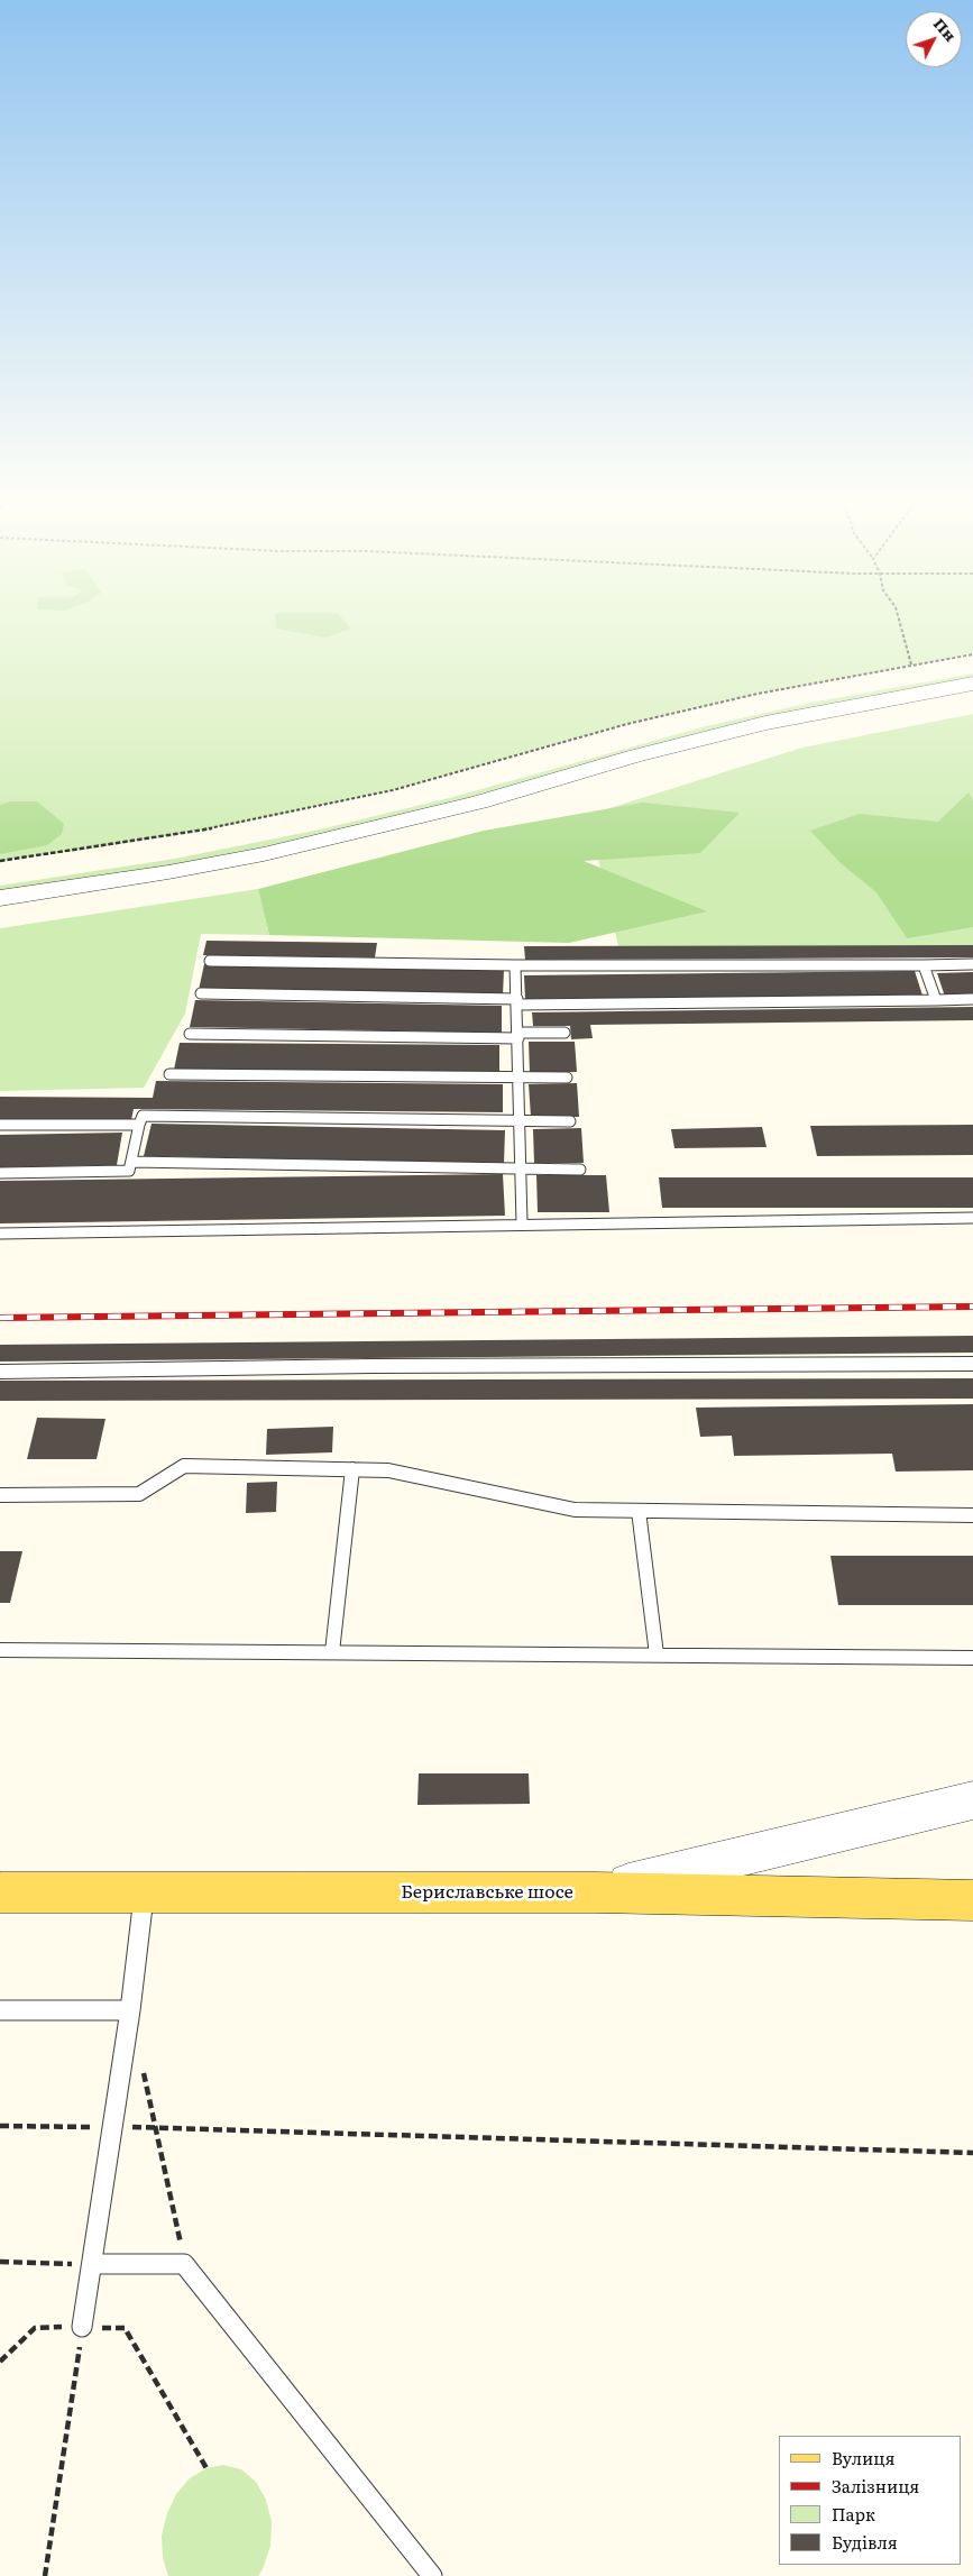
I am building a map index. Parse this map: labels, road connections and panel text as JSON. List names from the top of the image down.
{
  "streets": {
    "main road": ["Бериславське шосе"]
  },
  "legend": [
    "Вулиця",
    "Залізниця",
    "Парк",
    "Будівля"
  ],
  "north": "top right"
}
